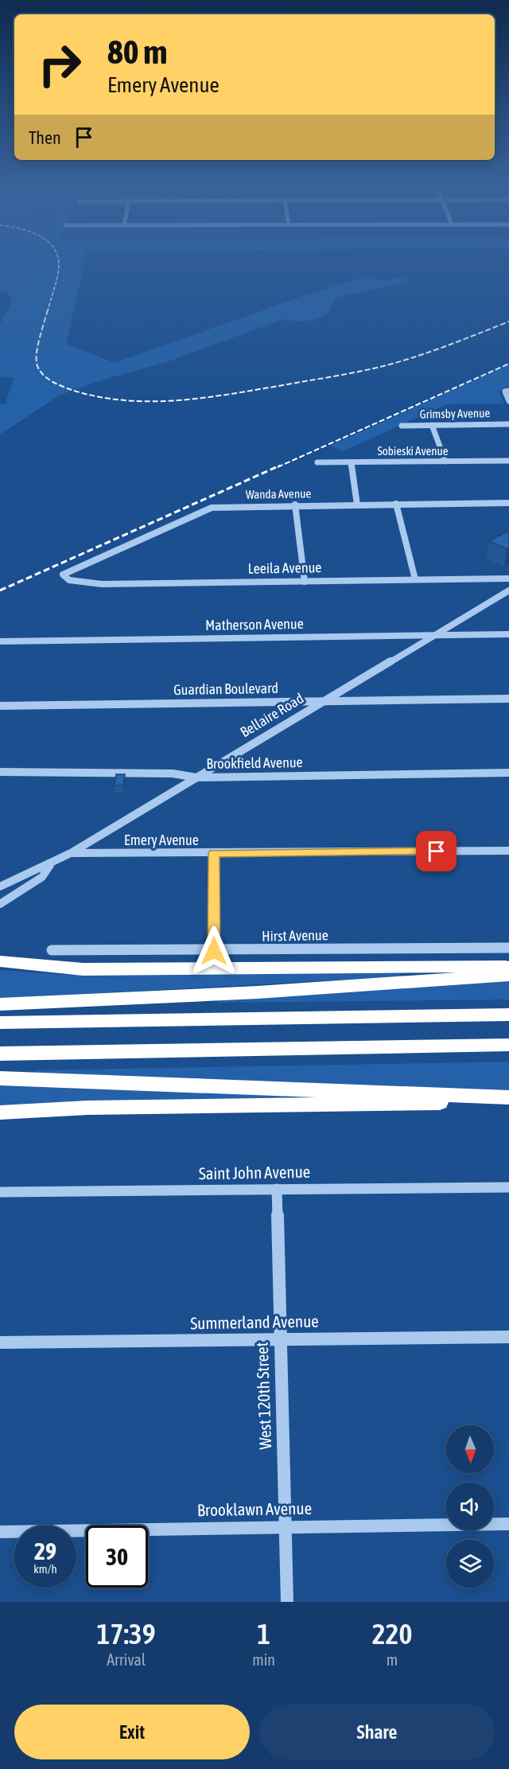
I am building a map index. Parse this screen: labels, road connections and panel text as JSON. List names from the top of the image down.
{
  "streets": {
    "street": [
      "Grimsby Avenue",
      "Sobieski Avenue",
      "Wanda Avenue",
      "Leeila Avenue",
      "Matherson Avenue",
      "Guardian Boulevard",
      "Bellaire Road",
      "Brookfield Avenue",
      "Emery Avenue",
      "Hirst Avenue",
      "Saint John Avenue",
      "Summerland Avenue",
      "West 120th Street",
      "Brooklawn Avenue"
    ]
  },
  "crossings": [
    ["Wanda Avenue", "Leeila Avenue"],
    ["Matherson Avenue", "Bellaire Road"],
    ["Guardian Boulevard", "Bellaire Road"],
    ["Bellaire Road", "Brookfield Avenue"],
    ["Bellaire Road", "Emery Avenue"],
    ["Saint John Avenue", "West 120th Street"],
    ["Summerland Avenue", "West 120th Street"],
    ["West 120th Street", "Brooklawn Avenue"]
  ],
  "north": "bottom",
  "page": {
    "turn": ["80 m", "Emery Avenue"],
    "then": "Then",
    "speed": "29 km/h",
    "limit": "30",
    "eta": [
      "17:39",
      "Arrival",
      "1",
      "min",
      "220",
      "m"
    ],
    "buttons": ["Exit", "Share"]
  }
}
